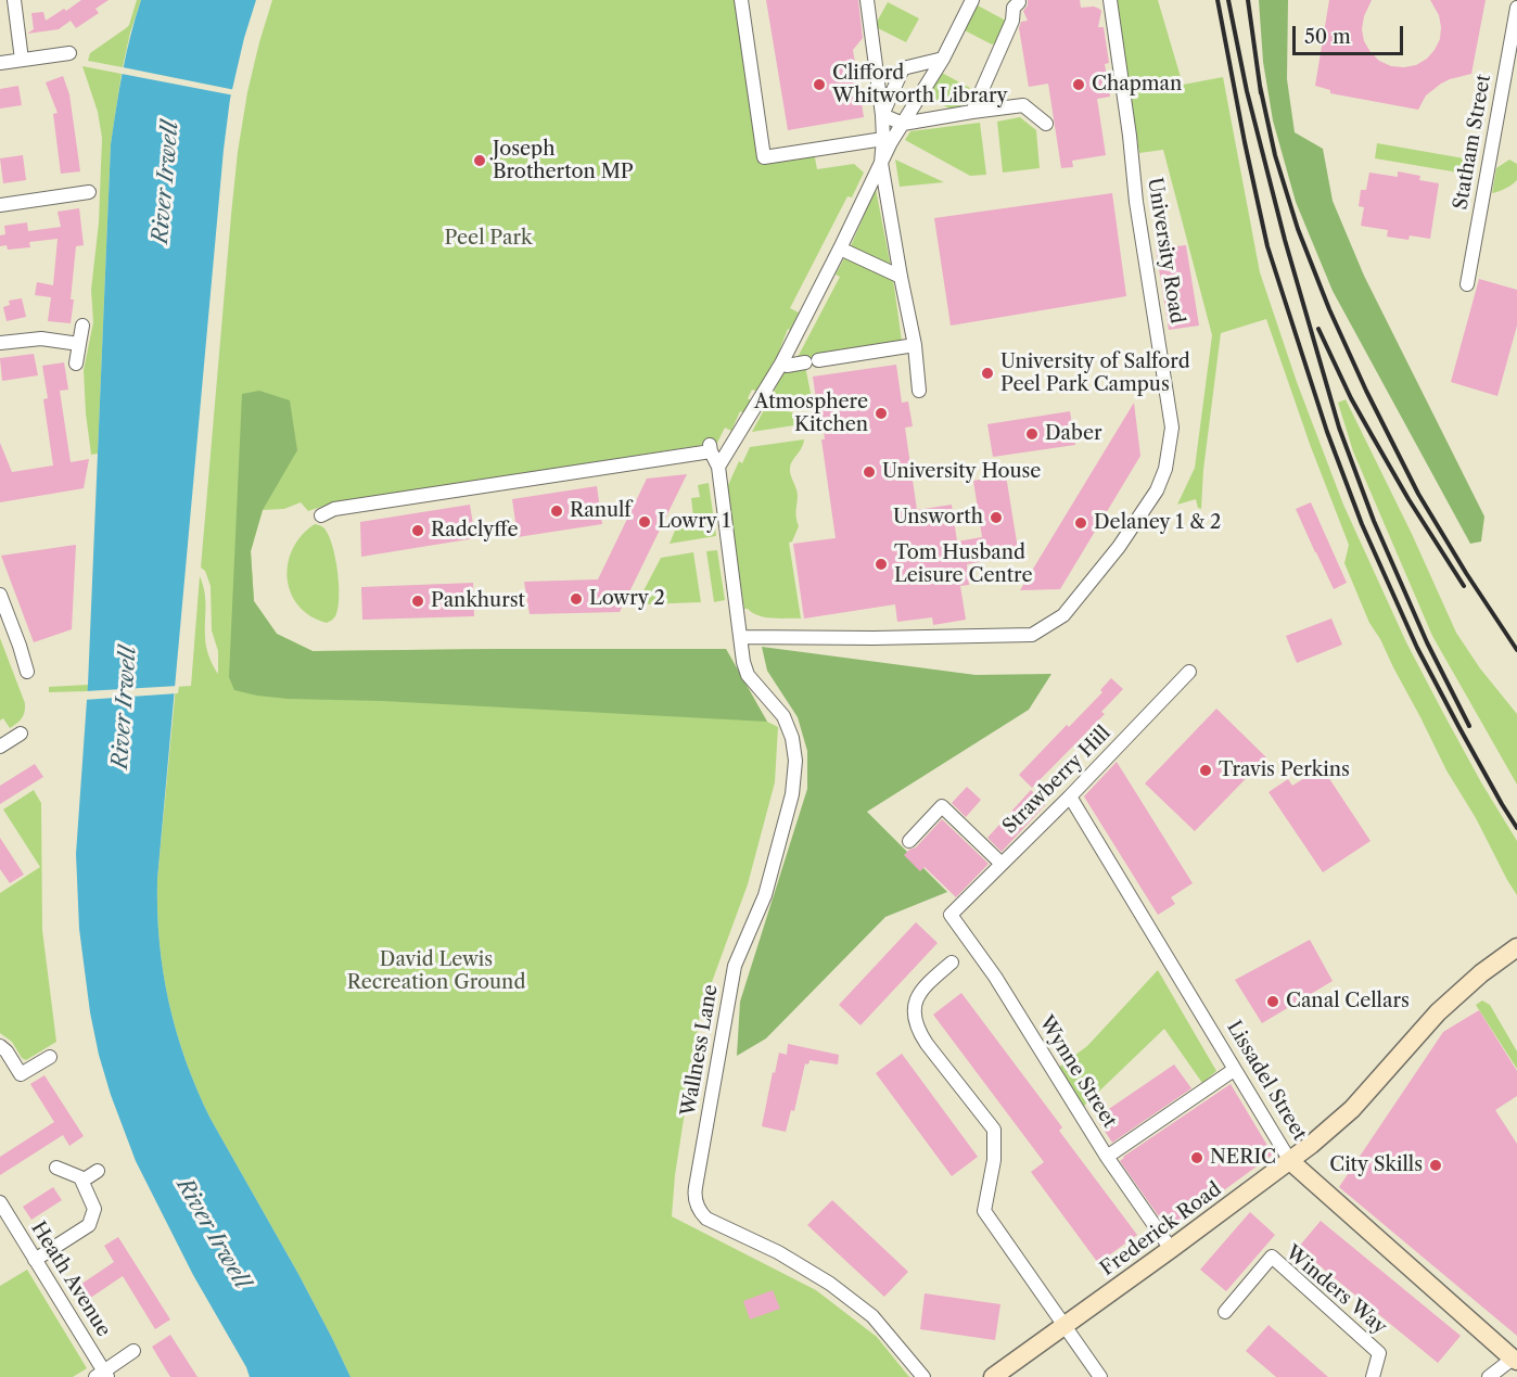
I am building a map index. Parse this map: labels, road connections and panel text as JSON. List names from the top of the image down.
{
  "streets": {
    "main road": ["Lissadel Street", "Frederick Road"],
    "street": [
      "Statham Street",
      "University Road",
      "Strawberry Hill",
      "Wallness Lane",
      "Wynne Street",
      "Heath Avenue",
      "Winders Way"
    ]
  },
  "crossings": [
    ["University Road", "Wallness Lane"],
    ["Strawberry Hill", "Wynne Street"],
    ["Strawberry Hill", "Lissadel Street"],
    ["Wynne Street", "Frederick Road"],
    ["Lissadel Street", "Frederick Road"]
  ],
  "water": ["River Irwell"],
  "parks": ["Peel Park", "David Lewis Recreation Ground"],
  "places": [
    "Clifford Whitworth Library",
    "Chapman",
    "Joseph Brotherton MP",
    "University of Salford Peel Park Campus",
    "Atmosphere Kitchen",
    "Daber",
    "University House",
    "Ranulf",
    "Unsworth",
    "Lowry 1",
    "Delaney 1 & 2",
    "Radclyffe",
    "Tom Husband Leisure Centre",
    "Lowry 2",
    "Pankhurst",
    "Travis Perkins",
    "Canal Cellars",
    "NERIC",
    "City Skills"
  ],
  "scale_bar": "50 m"
}
